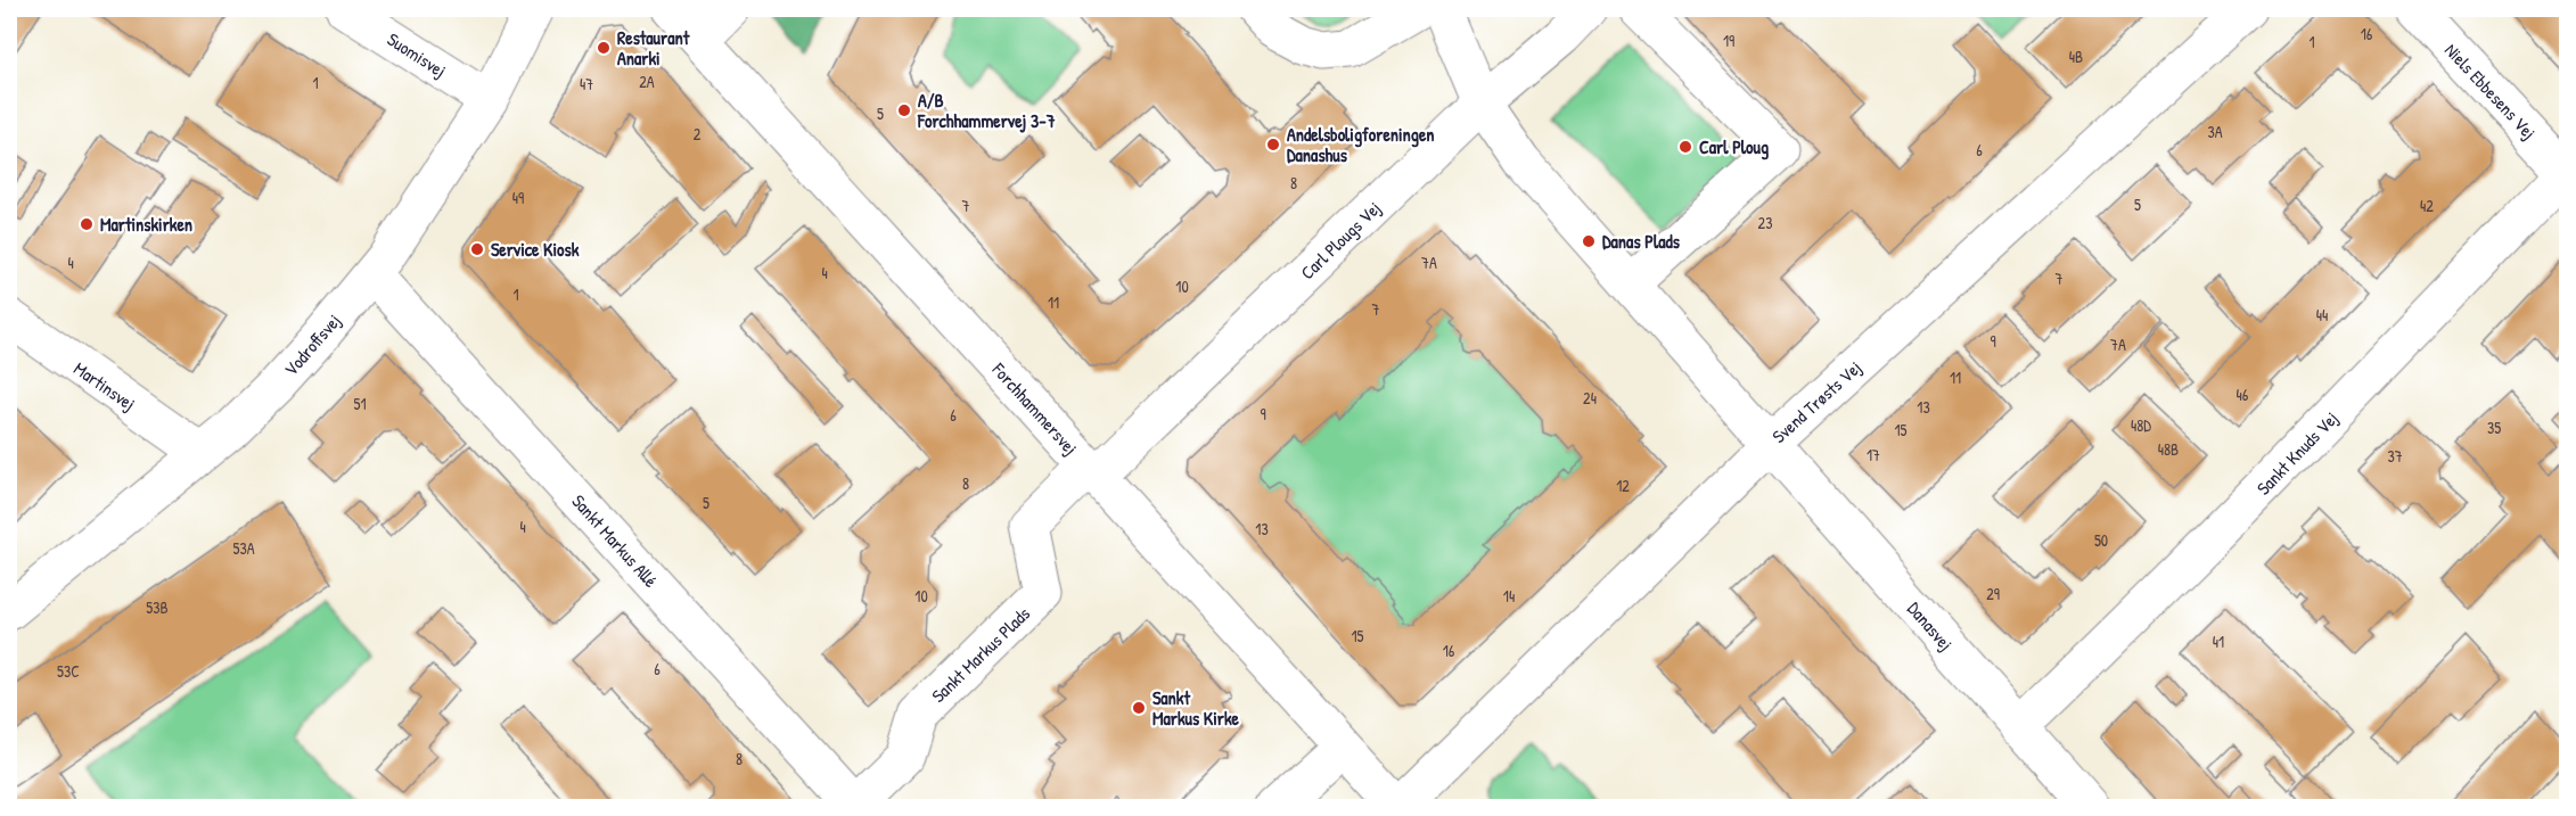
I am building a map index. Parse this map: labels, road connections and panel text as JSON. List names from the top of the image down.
{
  "streets": {
    "street": [
      "Suomisvej",
      "Niels Ebbesens Vej",
      "Carl Plougs Vej",
      "Vodroffsvej",
      "Martinsvej",
      "Svend Trøsts Vej",
      "Forchhammersvej",
      "Sankt Knuds Vej",
      "Sankt Markus Allé",
      "Danasvej",
      "Sankt Markus Plads"
    ]
  },
  "crossings": [
    ["Suomisvej", "Vodroffsvej"],
    ["Niels Ebbesens Vej", "Sankt Knuds Vej"],
    ["Carl Plougs Vej", "Forchhammersvej"],
    ["Carl Plougs Vej", "Sankt Markus Plads"],
    ["Vodroffsvej", "Martinsvej"],
    ["Vodroffsvej", "Sankt Markus Allé"],
    ["Svend Trøsts Vej", "Forchhammersvej"],
    ["Svend Trøsts Vej", "Danasvej"],
    ["Forchhammersvej", "Sankt Markus Plads"],
    ["Sankt Knuds Vej", "Danasvej"],
    ["Sankt Markus Allé", "Sankt Markus Plads"]
  ],
  "places": [
    "Restaurant Anarki",
    "A/B Forchhammervej 3-7",
    "Andelsboligforeningen Danashus",
    "Carl Ploug",
    "Martinskirken",
    "Danas Plads",
    "Service Kiosk",
    "Sankt Markus Kirke"
  ],
  "house_numbers": [
    "16",
    "19",
    "1",
    "4B",
    "2A",
    "1",
    "47",
    "5",
    "3A",
    "2",
    "6",
    "8",
    "49",
    "5",
    "7",
    "42",
    "23",
    "4",
    "7A",
    "4",
    "7",
    "10",
    "1",
    "11",
    "7",
    "44",
    "9",
    "7A",
    "11",
    "46",
    "24",
    "51",
    "13",
    "9",
    "6",
    "48D",
    "35",
    "15",
    "48B",
    "17",
    "37",
    "8",
    "12",
    "5",
    "4",
    "13",
    "50",
    "53A",
    "29",
    "10",
    "14",
    "53B",
    "15",
    "41",
    "16",
    "6",
    "53C",
    "8"
  ]
}
